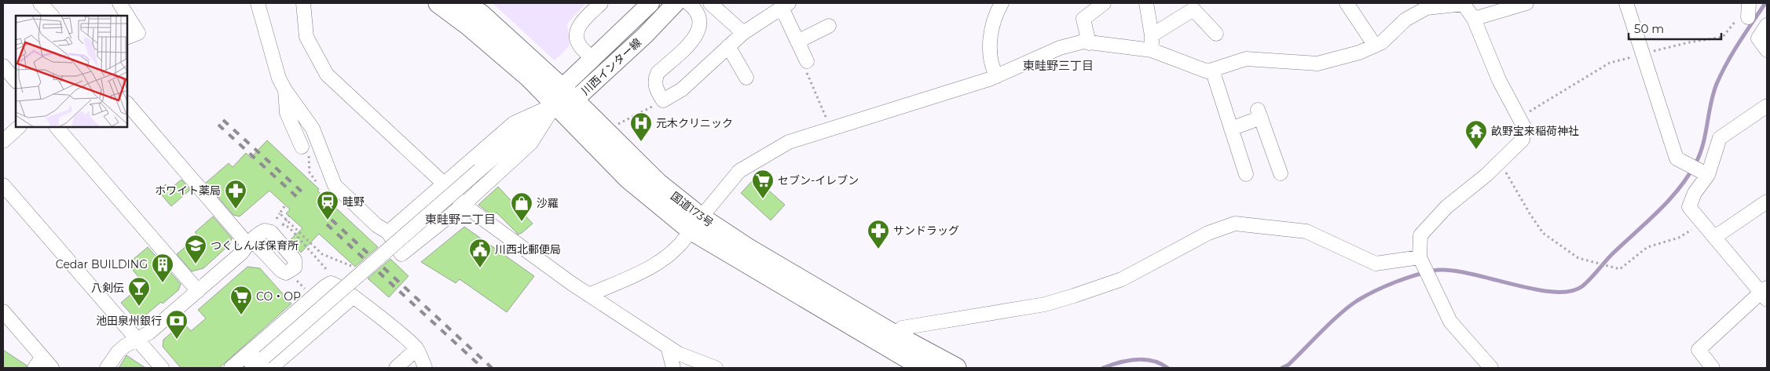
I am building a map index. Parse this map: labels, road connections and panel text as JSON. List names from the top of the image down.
{
  "streets": {
    "highway": ["国道173号"],
    "main road": ["川西インター線"]
  },
  "crossings": [
    ["川西インター線", "国道173号"]
  ],
  "districts": ["東畦野三丁目", "東畦野二丁目"],
  "places": {
    "hospital": ["元木クリニック"],
    "temple": ["畝野宝来稲荷神社"],
    "supermarket": ["セブン-イレブン", "CO・OP"],
    "pharmacy": ["ホワイト薬局", "サンドラッグ"],
    "station": ["畦野"],
    "shop": ["沙羅"],
    "school or university": ["つくしんぼ保育所"],
    "public building": ["川西北郵便局"],
    "building": ["Cedar BUILDING"],
    "bar": ["八剣伝"],
    "bank": ["池田泉州銀行"]
  },
  "scale_bar": "50 m"
}
